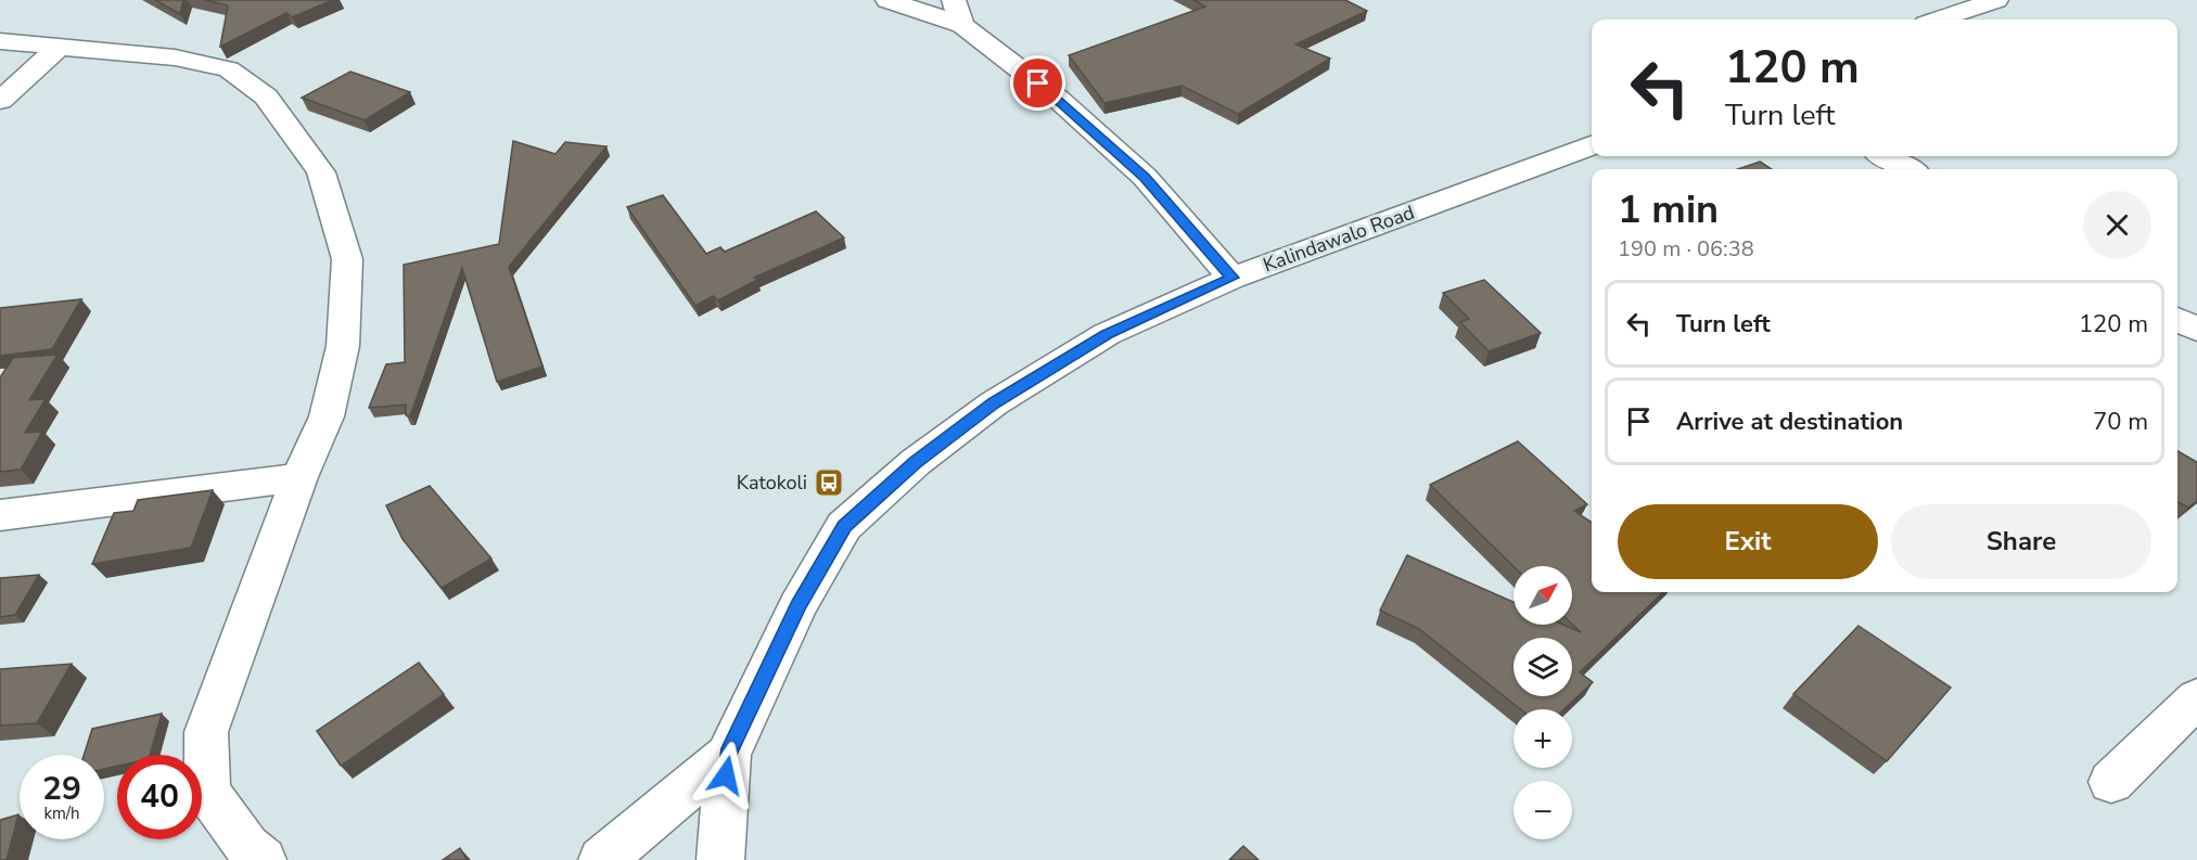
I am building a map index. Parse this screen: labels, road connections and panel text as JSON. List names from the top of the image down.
{
  "streets": {
    "street": ["Kalindawalo Road"]
  },
  "places": {
    "bus stop": ["Katokoli"]
  },
  "north": "top right",
  "page": {
    "turn": ["120 m", "Turn left"],
    "heading": ["1 min", "190 m · 06:38"],
    "list": [
      {
        "name": "Turn left",
        "value": "120 m"
      },
      {
        "name": "Arrive at destination",
        "value": "70 m"
      }
    ],
    "buttons": ["Exit", "Share"],
    "map_buttons": ["+", "−"],
    "speed": "29 km/h",
    "limit": "40"
  }
}
